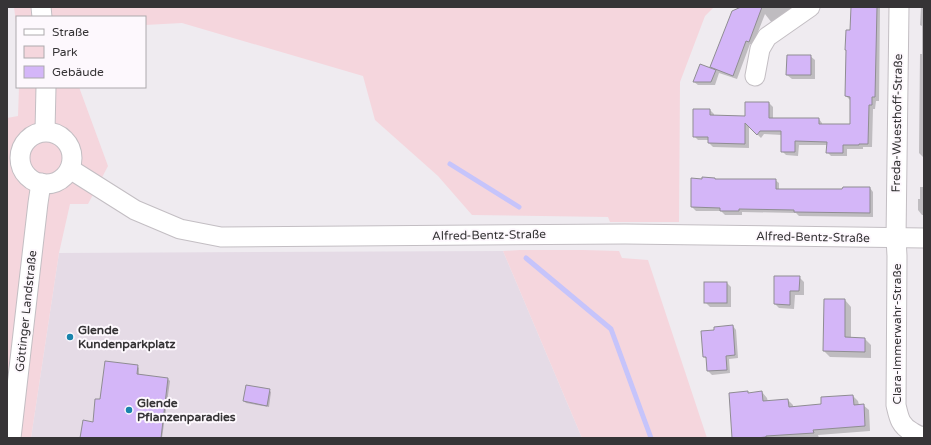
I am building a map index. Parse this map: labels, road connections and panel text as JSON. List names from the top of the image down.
{
  "streets": {
    "street": [
      "Freda-Wuesthoff-Straße",
      "Alfred-Bentz-Straße",
      "Göttinger Landstraße",
      "Clara-Immerwahr-Straße"
    ]
  },
  "crossings": [
    ["Freda-Wuesthoff-Straße", "Alfred-Bentz-Straße"],
    ["Freda-Wuesthoff-Straße", "Clara-Immerwahr-Straße"],
    ["Alfred-Bentz-Straße", "Göttinger Landstraße"],
    ["Alfred-Bentz-Straße", "Clara-Immerwahr-Straße"]
  ],
  "places": ["Glende Kundenparkplatz", "Glende Pflanzenparadies"],
  "legend": ["Straße", "Park", "Gebäude"]
}
